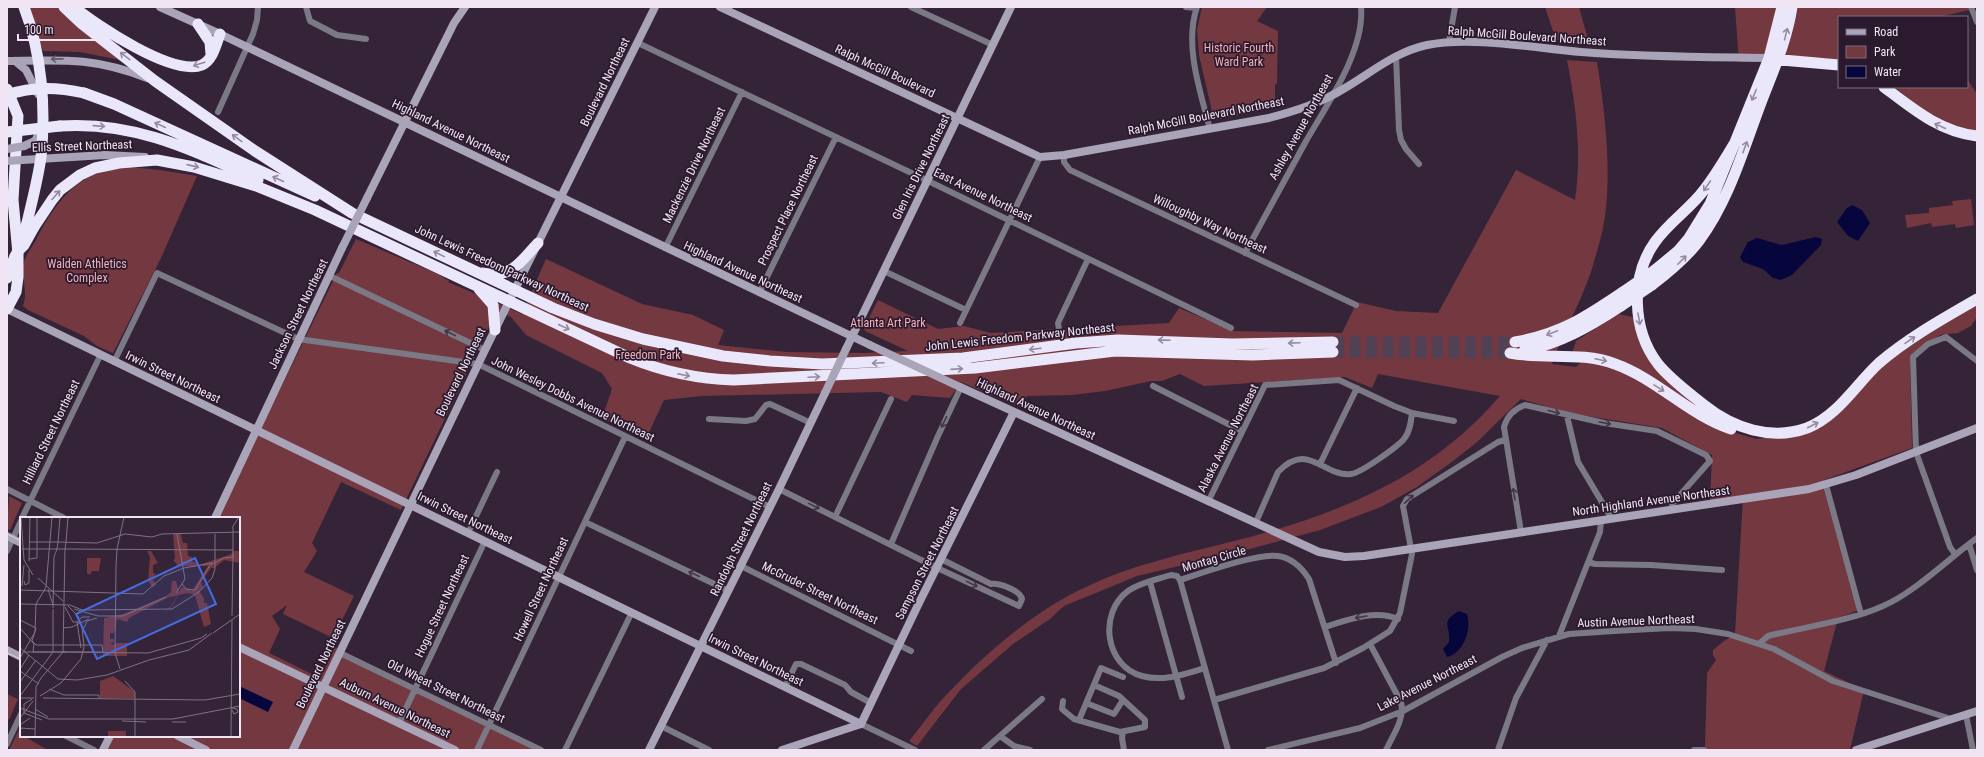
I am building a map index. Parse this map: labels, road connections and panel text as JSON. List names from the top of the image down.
{
  "streets": {
    "highway": ["John Lewis Freedom Parkway Northeast"],
    "main road": [
      "Ralph McGill Boulevard Northeast",
      "Ralph McGill Boulevard",
      "Boulevard Northeast",
      "Highland Avenue Northeast",
      "Ellis Street Northeast",
      "Glen Iris Drive Northeast",
      "Jackson Street Northeast",
      "Irwin Street Northeast",
      "North Highland Avenue Northeast",
      "Randolph Street Northeast",
      "Sampson Street Northeast",
      "Auburn Avenue Northeast"
    ],
    "street": [
      "Ashley Avenue Northeast",
      "Mackenzie Drive Northeast",
      "East Avenue Northeast",
      "Prospect Place Northeast",
      "Willoughby Way Northeast",
      "John Wesley Dobbs Avenue Northeast",
      "Hilliard Street Northeast",
      "Alaska Avenue Northeast",
      "Montag Circle",
      "Howell Street Northeast",
      "McGruder Street Northeast",
      "Hogue Street Northeast",
      "Austin Avenue Northeast",
      "Lake Avenue Northeast",
      "Old Wheat Street Northeast"
    ]
  },
  "crossings": [
    ["Ralph McGill Boulevard Northeast", "Ralph McGill Boulevard"],
    ["Ralph McGill Boulevard Northeast", "Ashley Avenue Northeast"],
    ["Ralph McGill Boulevard Northeast", "Willoughby Way Northeast"],
    ["Ralph McGill Boulevard", "Glen Iris Drive Northeast"],
    ["Boulevard Northeast", "Highland Avenue Northeast"],
    ["Boulevard Northeast", "East Avenue Northeast"],
    ["Boulevard Northeast", "John Lewis Freedom Parkway Northeast"],
    ["Boulevard Northeast", "Irwin Street Northeast"],
    ["Boulevard Northeast", "John Wesley Dobbs Avenue Northeast"],
    ["Boulevard Northeast", "Old Wheat Street Northeast"],
    ["Boulevard Northeast", "Auburn Avenue Northeast"],
    ["Ashley Avenue Northeast", "Willoughby Way Northeast"],
    ["Highland Avenue Northeast", "Mackenzie Drive Northeast"],
    ["Highland Avenue Northeast", "Glen Iris Drive Northeast"],
    ["Highland Avenue Northeast", "Prospect Place Northeast"],
    ["Highland Avenue Northeast", "Jackson Street Northeast"],
    ["Highland Avenue Northeast", "Alaska Avenue Northeast"],
    ["Highland Avenue Northeast", "North Highland Avenue Northeast"],
    ["Highland Avenue Northeast", "Randolph Street Northeast"],
    ["Highland Avenue Northeast", "Sampson Street Northeast"],
    ["Ellis Street Northeast", "John Lewis Freedom Parkway Northeast"],
    ["Mackenzie Drive Northeast", "East Avenue Northeast"],
    ["Glen Iris Drive Northeast", "East Avenue Northeast"],
    ["Glen Iris Drive Northeast", "Randolph Street Northeast"],
    ["East Avenue Northeast", "Prospect Place Northeast"],
    ["Jackson Street Northeast", "Irwin Street Northeast"],
    ["Jackson Street Northeast", "John Wesley Dobbs Avenue Northeast"],
    ["Irwin Street Northeast", "John Wesley Dobbs Avenue Northeast"],
    ["Irwin Street Northeast", "Hilliard Street Northeast"],
    ["Irwin Street Northeast", "Randolph Street Northeast"],
    ["Irwin Street Northeast", "Sampson Street Northeast"],
    ["Irwin Street Northeast", "Howell Street Northeast"],
    ["Irwin Street Northeast", "Hogue Street Northeast"],
    ["John Wesley Dobbs Avenue Northeast", "Randolph Street Northeast"],
    ["John Wesley Dobbs Avenue Northeast", "Howell Street Northeast"],
    ["Randolph Street Northeast", "McGruder Street Northeast"],
    ["Sampson Street Northeast", "McGruder Street Northeast"],
    ["Howell Street Northeast", "Old Wheat Street Northeast"],
    ["Hogue Street Northeast", "Old Wheat Street Northeast"],
    ["Hogue Street Northeast", "Auburn Avenue Northeast"],
    ["Austin Avenue Northeast", "Lake Avenue Northeast"]
  ],
  "parks": [
    "Historic Fourth Ward Park",
    "Walden Athletics Complex",
    "Atlanta Art Park",
    "Freedom Park"
  ],
  "legend": ["Road", "Park", "Water"],
  "scale_bar": "100 m"
}
